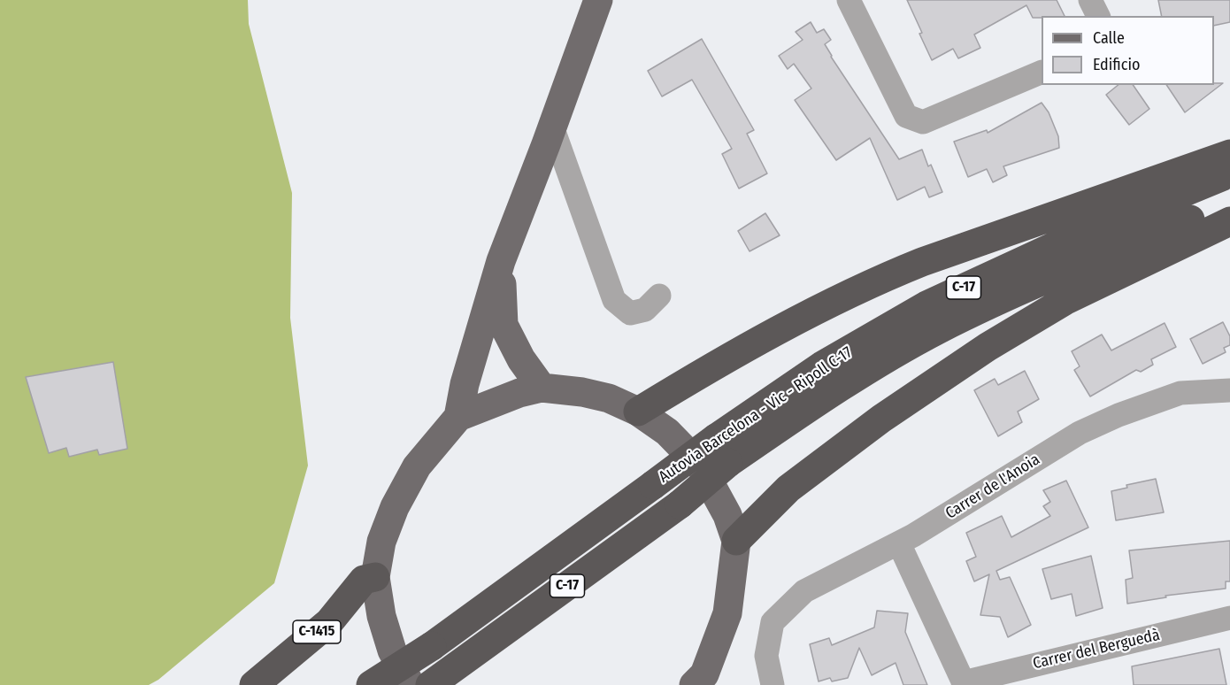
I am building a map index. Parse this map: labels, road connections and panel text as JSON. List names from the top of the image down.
{
  "streets": {
    "highway": ["C-17", "Autovia Barcelona - Vic - Ripoll C-17", "C-1415"],
    "street": ["Carrer de l'Anoia", "Carrer del Berguedà"]
  },
  "legend": ["Calle", "Edificio"]
}
